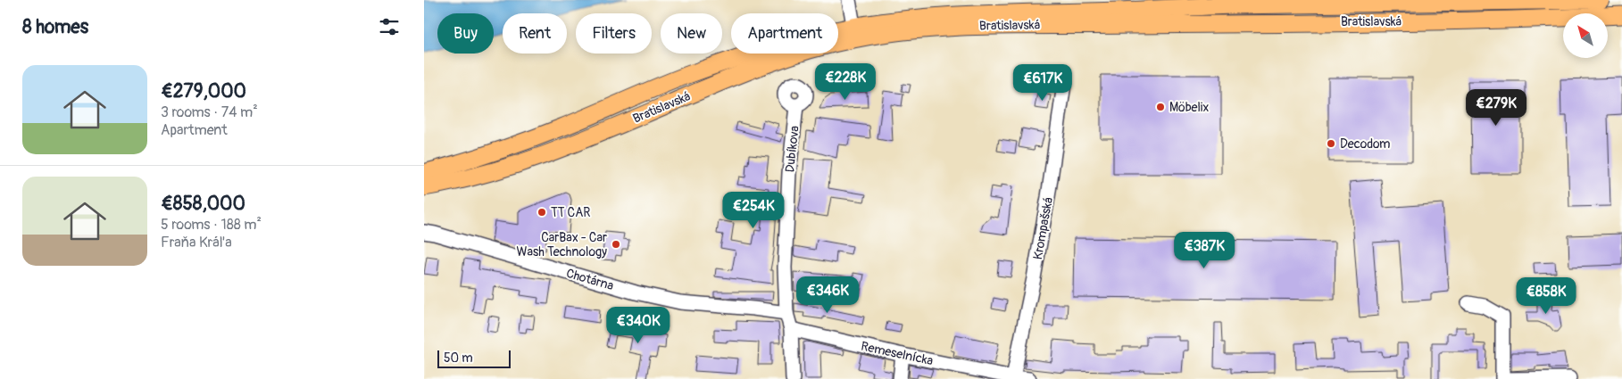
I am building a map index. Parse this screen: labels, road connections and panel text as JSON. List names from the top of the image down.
{
  "streets": {
    "main road": ["Bratislavská"],
    "street": [
      "Dubíkova",
      "Krompašská",
      "Chotárna",
      "Remeselnícka"
    ]
  },
  "crossings": [
    ["Dubíkova", "Chotárna"],
    ["Dubíkova", "Remeselnícka"],
    ["Krompašská", "Remeselnícka"]
  ],
  "places": [
    "Möbelix",
    "Decodom",
    "TT CAR",
    "CarBax - Car Wash Technology"
  ],
  "scale_bar": "50 m",
  "north": "top left",
  "page": {
    "heading": "8 homes",
    "chip": [
      "Buy",
      "Rent",
      "Filters",
      "New",
      "Apartment"
    ],
    "list": [
      {
        "name": "€279,000",
        "note": "3 rooms · 74 m² · Apartment"
      },
      {
        "name": "€858,000",
        "note": "5 rooms · 188 m² · Fraňa Kráľa"
      }
    ],
    "price": [
      "€228K",
      "€617K",
      "€279K",
      "€254K",
      "€387K",
      "€346K",
      "€858K",
      "€340K"
    ],
    "scale": "50 m"
  }
}
